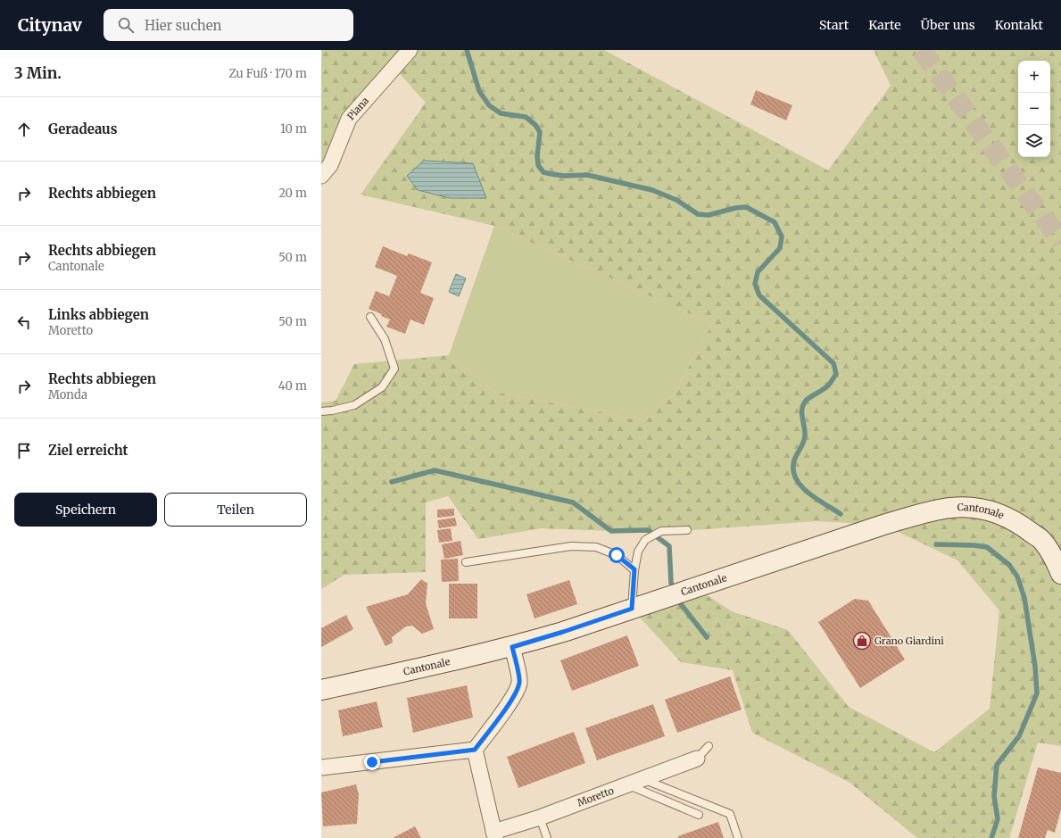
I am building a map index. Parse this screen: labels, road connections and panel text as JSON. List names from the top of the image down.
{
  "streets": {
    "street": ["Piana", "Cantonale", "Moretto"]
  },
  "places": {
    "shop": ["Grano Giardini"]
  },
  "page": {
    "header": "Citynav",
    "search": "Hier suchen",
    "nav": [
      "Start",
      "Karte",
      "Über uns",
      "Kontakt"
    ],
    "heading": ["3 Min.", "Zu Fuß · 170 m"],
    "map_buttons": ["+", "−"],
    "list": [
      ["Geradeaus", "10 m"],
      ["Rechts abbiegen", "20 m"],
      ["Rechts abbiegen", "Cantonale", "50 m"],
      ["Links abbiegen", "Moretto", "50 m"],
      ["Rechts abbiegen", "Monda", "40 m"],
      "Ziel erreicht"
    ],
    "buttons": ["Speichern", "Teilen"]
  }
}
